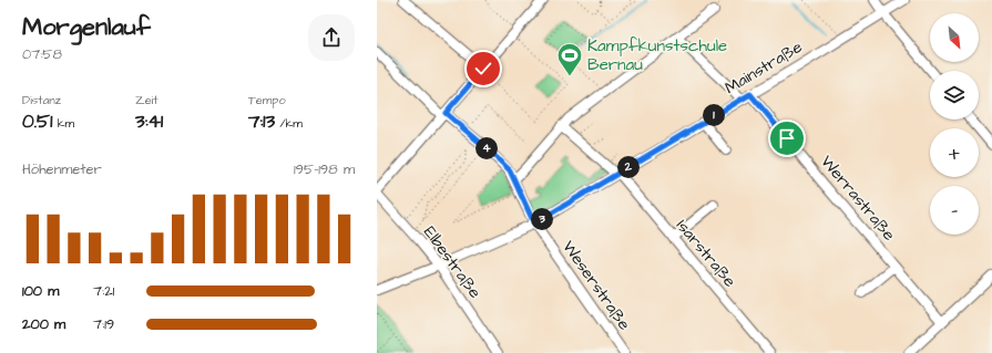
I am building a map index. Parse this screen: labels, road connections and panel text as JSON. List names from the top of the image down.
{
  "streets": {
    "street": [
      "Mainstraße",
      "Werrastraße",
      "Isarstraße",
      "Elbestraße",
      "Weserstraße"
    ]
  },
  "crossings": [
    ["Mainstraße", "Werrastraße"],
    ["Mainstraße", "Isarstraße"],
    ["Mainstraße", "Elbestraße"],
    ["Mainstraße", "Weserstraße"]
  ],
  "places": {
    "sports": ["Kampfkunstschule Bernau"]
  },
  "north": "bottom right",
  "page": {
    "heading": ["Morgenlauf", "07:58"],
    "map_buttons": ["+", "−"],
    "stats": [
      ["Distanz", "0.51 km"],
      ["Zeit", "3:41"],
      ["Tempo", "7:13 /km"]
    ],
    "pins": [
      "1",
      "4",
      "2",
      "3"
    ],
    "chart": ["Höhenmeter", "195–198 m"],
    "list": [
      {
        "name": "100 m",
        "note": "7:21"
      },
      {
        "name": "200 m",
        "note": "7:19"
      }
    ]
  }
}
